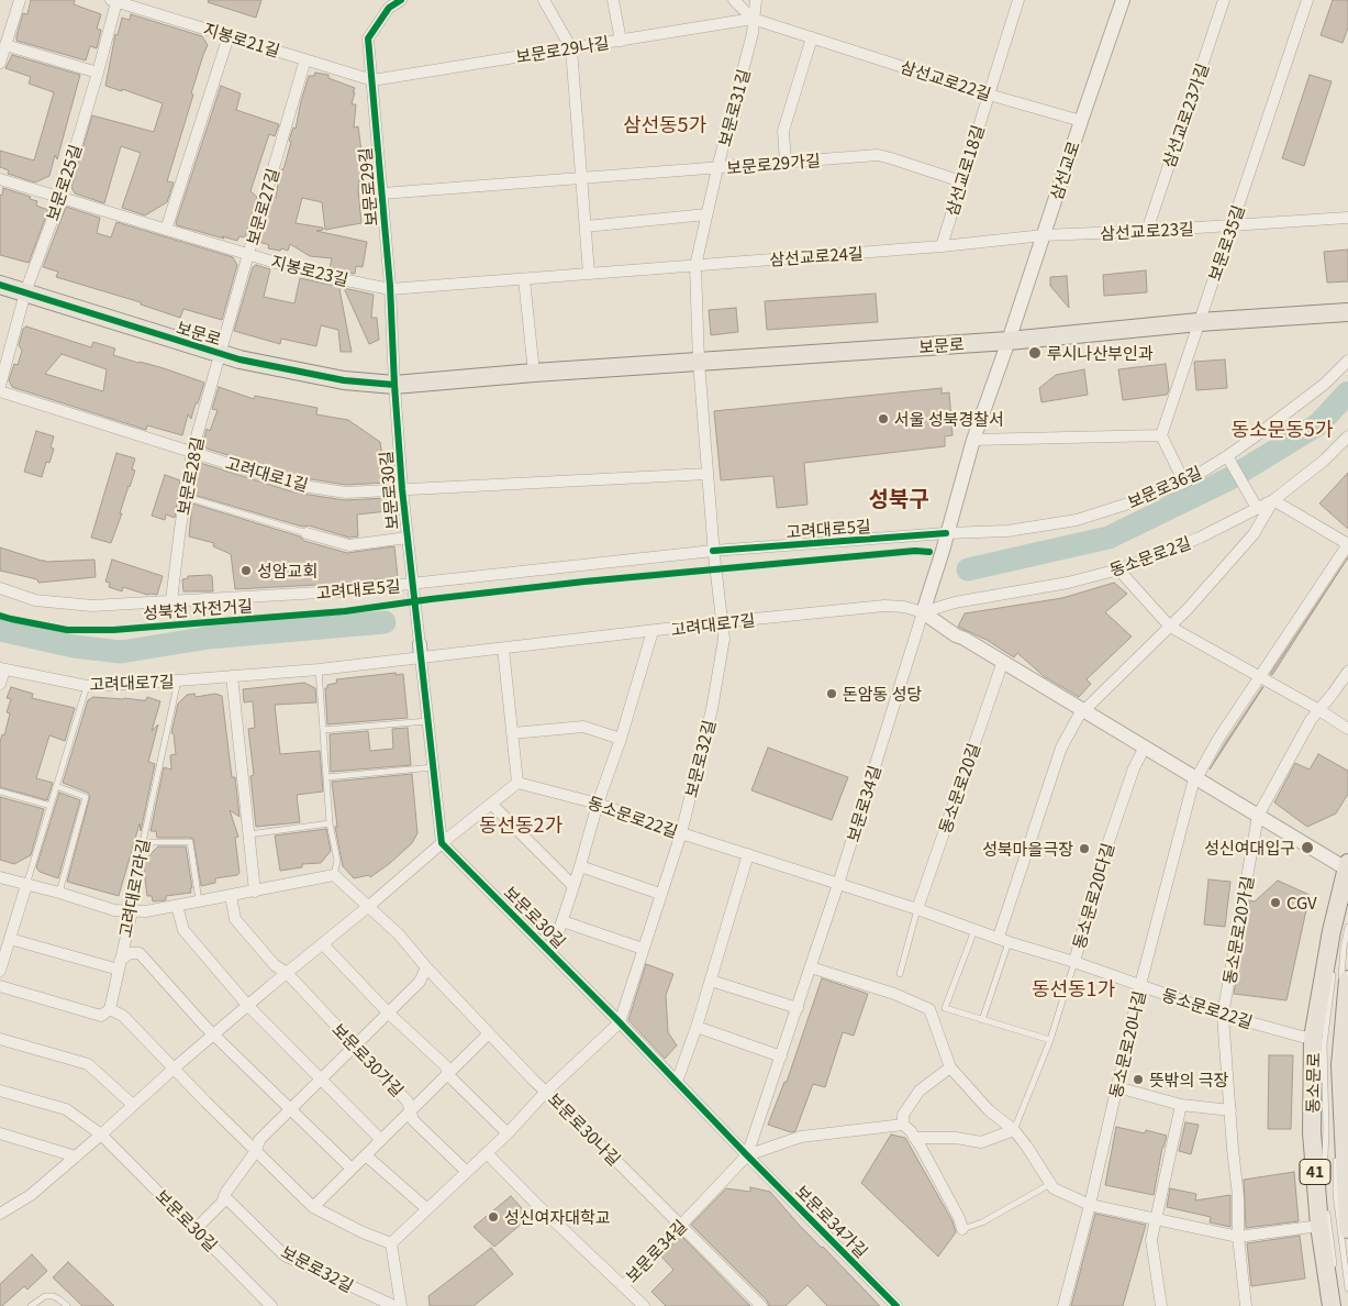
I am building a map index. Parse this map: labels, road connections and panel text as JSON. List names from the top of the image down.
{
  "streets": {
    "main road": ["보문로", "동소문로", "41"],
    "street": [
      "지봉로21길",
      "보문로29나길",
      "삼선교로22길",
      "보문로31길",
      "삼선교로23가길",
      "보문로29가길",
      "삼선교로18길",
      "삼선교로",
      "보문로25길",
      "보문로29길",
      "보문로27길",
      "삼선교로23길",
      "보문로35길",
      "삼선교로24길",
      "지봉로23길",
      "고려대로1길",
      "보문로28길",
      "보문로36길",
      "보문로30길",
      "고려대로5길",
      "동소문로2길",
      "고려대로7길",
      "보문로32길",
      "동소문로20길",
      "보문로34길",
      "동소문로22길",
      "고려대로7라길",
      "동소문로20다길",
      "동소문로20가길",
      "동소문로20나길",
      "보문로30가길",
      "보문로30나길",
      "보문로34가길"
    ],
    "cycle path": ["성북천 자전거길"]
  },
  "crossings": [
    ["지봉로21길", "보문로29나길"],
    ["지봉로21길", "보문로25길"],
    ["지봉로21길", "보문로29길"],
    ["지봉로21길", "보문로27길"],
    ["보문로29나길", "삼선교로22길"],
    ["보문로29나길", "보문로31길"],
    ["보문로29나길", "보문로29길"],
    ["삼선교로22길", "보문로31길"],
    ["삼선교로22길", "삼선교로18길"],
    ["삼선교로22길", "삼선교로"],
    ["보문로31길", "보문로29가길"],
    ["보문로31길", "삼선교로24길"],
    ["보문로31길", "보문로"],
    ["삼선교로23가길", "삼선교로23길"],
    ["보문로29가길", "삼선교로18길"],
    ["보문로29가길", "보문로29길"],
    ["삼선교로18길", "삼선교로24길"],
    ["삼선교로", "삼선교로23길"],
    ["삼선교로", "삼선교로24길"],
    ["삼선교로", "보문로"],
    ["보문로25길", "지봉로23길"],
    ["보문로25길", "보문로"],
    ["보문로29길", "삼선교로24길"],
    ["보문로29길", "지봉로23길"],
    ["보문로29길", "보문로"],
    ["보문로29길", "보문로30길"],
    ["보문로27길", "지봉로23길"],
    ["보문로27길", "보문로"],
    ["보문로27길", "보문로28길"],
    ["삼선교로23길", "보문로35길"],
    ["삼선교로23길", "삼선교로24길"],
    ["보문로35길", "보문로"],
    ["삼선교로24길", "지봉로23길"],
    ["보문로", "보문로28길"],
    ["보문로", "보문로30길"],
    ["고려대로1길", "보문로28길"],
    ["고려대로1길", "보문로30길"],
    ["보문로28길", "보문로30길"],
    ["보문로28길", "고려대로5길"],
    ["보문로36길", "고려대로5길"],
    ["보문로36길", "보문로34길"],
    ["보문로30길", "고려대로5길"],
    ["보문로30길", "고려대로7길"],
    ["보문로30길", "보문로32길"],
    ["보문로30길", "보문로34길"],
    ["보문로30길", "보문로34가길"],
    ["고려대로5길", "보문로32길"],
    ["고려대로5길", "보문로34길"],
    ["동소문로2길", "고려대로7길"],
    ["동소문로2길", "보문로34길"],
    ["고려대로7길", "보문로32길"],
    ["고려대로7길", "보문로34길"],
    ["고려대로7길", "고려대로7라길"],
    ["보문로32길", "보문로34길"],
    ["보문로32길", "동소문로22길"],
    ["보문로32길", "보문로30가길"],
    ["보문로32길", "보문로30나길"],
    ["동소문로20길", "동소문로22길"],
    ["보문로34길", "동소문로22길"],
    ["보문로34길", "보문로30나길"],
    ["보문로34길", "보문로34가길"],
    ["동소문로22길", "동소문로20다길"],
    ["동소문로22길", "동소문로20가길"],
    ["동소문로22길", "동소문로20나길"],
    ["동소문로22길", "동소문로"]
  ],
  "districts": [
    "삼선동5가",
    "동소문동5가",
    "성북구",
    "동선동2가",
    "동선동1가"
  ],
  "places": [
    "루시나산부인과",
    "서울 성북경찰서",
    "성암교회",
    "돈암동 성당",
    "성신여대입구",
    "성북마을극장",
    "CGV",
    "뜻밖의 극장",
    "성신여자대학교"
  ]
}
